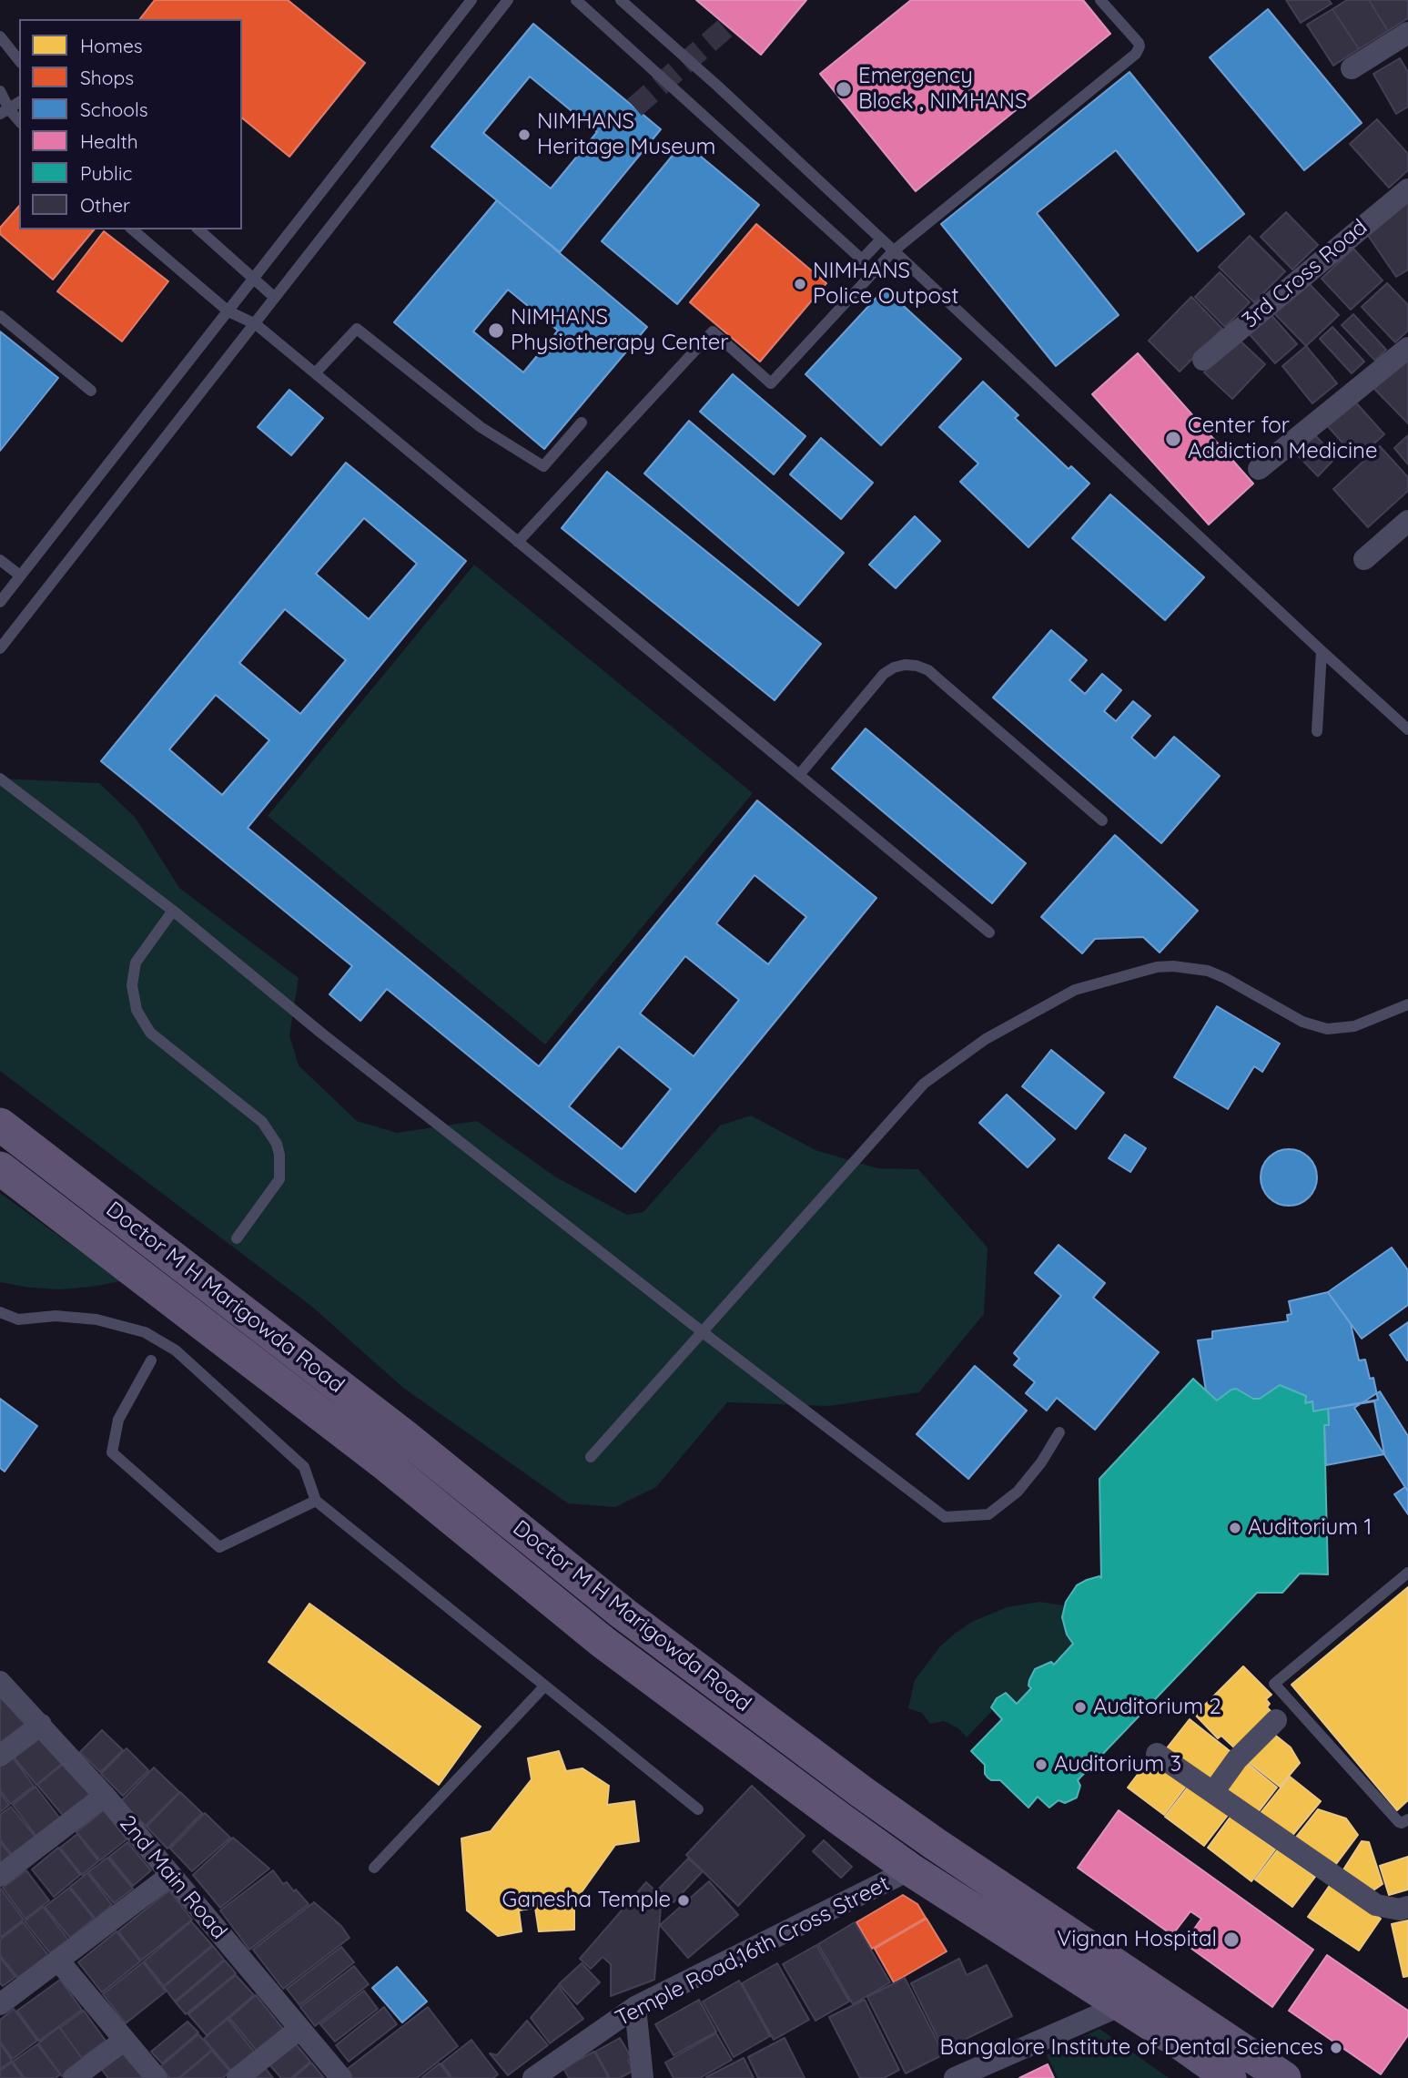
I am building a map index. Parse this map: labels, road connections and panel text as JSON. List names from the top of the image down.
{
  "streets": {
    "main road": ["Doctor M H Marigowda Road"],
    "street": ["3rd Cross Road", "2nd Main Road", "Temple Road,16th Cross Street"]
  },
  "crossings": [
    ["Doctor M H Marigowda Road", "Temple Road,16th Cross Street"]
  ],
  "places": [
    "Emergency Block , NIMHANS",
    "NIMHANS Heritage Museum",
    "NIMHANS Police Outpost",
    "NIMHANS Physiotherapy Center",
    "Center for Addiction Medicine",
    "Auditorium 1",
    "Auditorium 2",
    "Auditorium 3",
    "Ganesha Temple",
    "Vignan Hospital",
    "Bangalore Institute of Dental Sciences"
  ],
  "legend": [
    "Homes",
    "Shops",
    "Schools",
    "Health",
    "Public",
    "Other"
  ]
}
